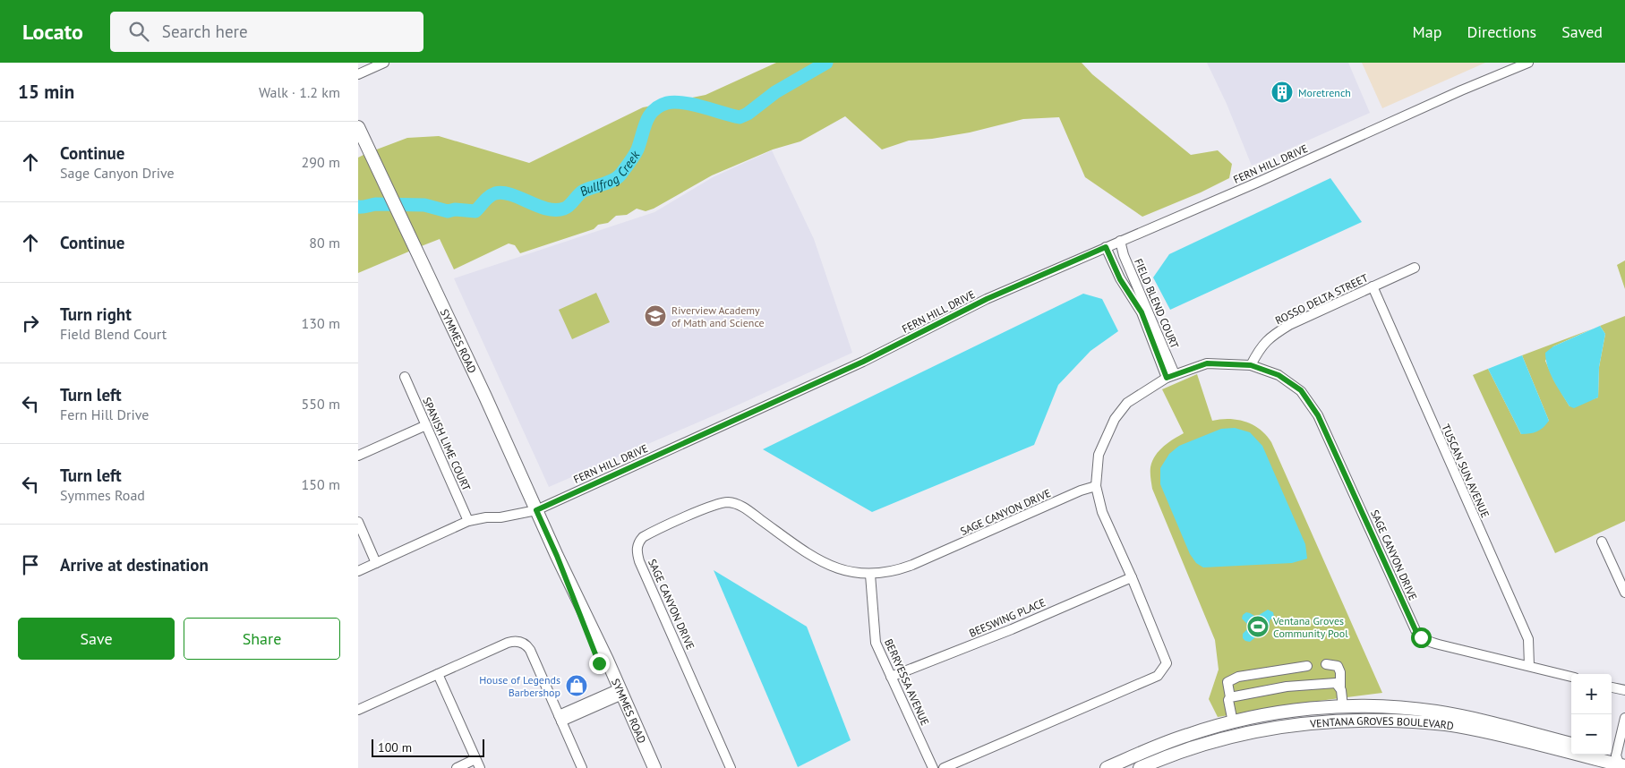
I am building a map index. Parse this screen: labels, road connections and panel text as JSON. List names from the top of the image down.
{
  "streets": {
    "street": [
      "FERN HILL DRIVE",
      "ROSSO DELTA STREET",
      "FIELD BLEND COURT",
      "SYMMES ROAD",
      "SPANISH LIME COURT",
      "TUSCAN SUN AVENUE",
      "SAGE CANYON DRIVE",
      "BEESWING PLACE",
      "BERRYESSA AVENUE",
      "VENTANA GROVES BOULEVARD"
    ]
  },
  "crossings": [
    ["FERN HILL DRIVE", "FIELD BLEND COURT"],
    ["FERN HILL DRIVE", "SYMMES ROAD"],
    ["FERN HILL DRIVE", "SPANISH LIME COURT"],
    ["ROSSO DELTA STREET", "TUSCAN SUN AVENUE"],
    ["ROSSO DELTA STREET", "SAGE CANYON DRIVE"],
    ["TUSCAN SUN AVENUE", "SAGE CANYON DRIVE"],
    ["SAGE CANYON DRIVE", "BERRYESSA AVENUE"],
    ["BEESWING PLACE", "BERRYESSA AVENUE"]
  ],
  "water": ["Bullfrog Creek"],
  "places": {
    "building": ["Moretrench"],
    "school or university": ["Riverview Academy of Math and Science"],
    "sports": ["Ventana Groves Community Pool"],
    "shop": ["House of Legends Barbershop"]
  },
  "scale_bar": "100 m",
  "page": {
    "header": "Locato",
    "search": "Search here",
    "nav": ["Map", "Directions", "Saved"],
    "heading": ["15 min", "Walk · 1.2 km"],
    "list": [
      ["Continue", "Sage Canyon Drive", "290 m"],
      ["Continue", "80 m"],
      ["Turn right", "Field Blend Court", "130 m"],
      ["Turn left", "Fern Hill Drive", "550 m"],
      ["Turn left", "Symmes Road", "150 m"],
      "Arrive at destination"
    ],
    "buttons": ["Save", "Share"],
    "map_buttons": ["+", "−"],
    "scale": "100 m"
  }
}
